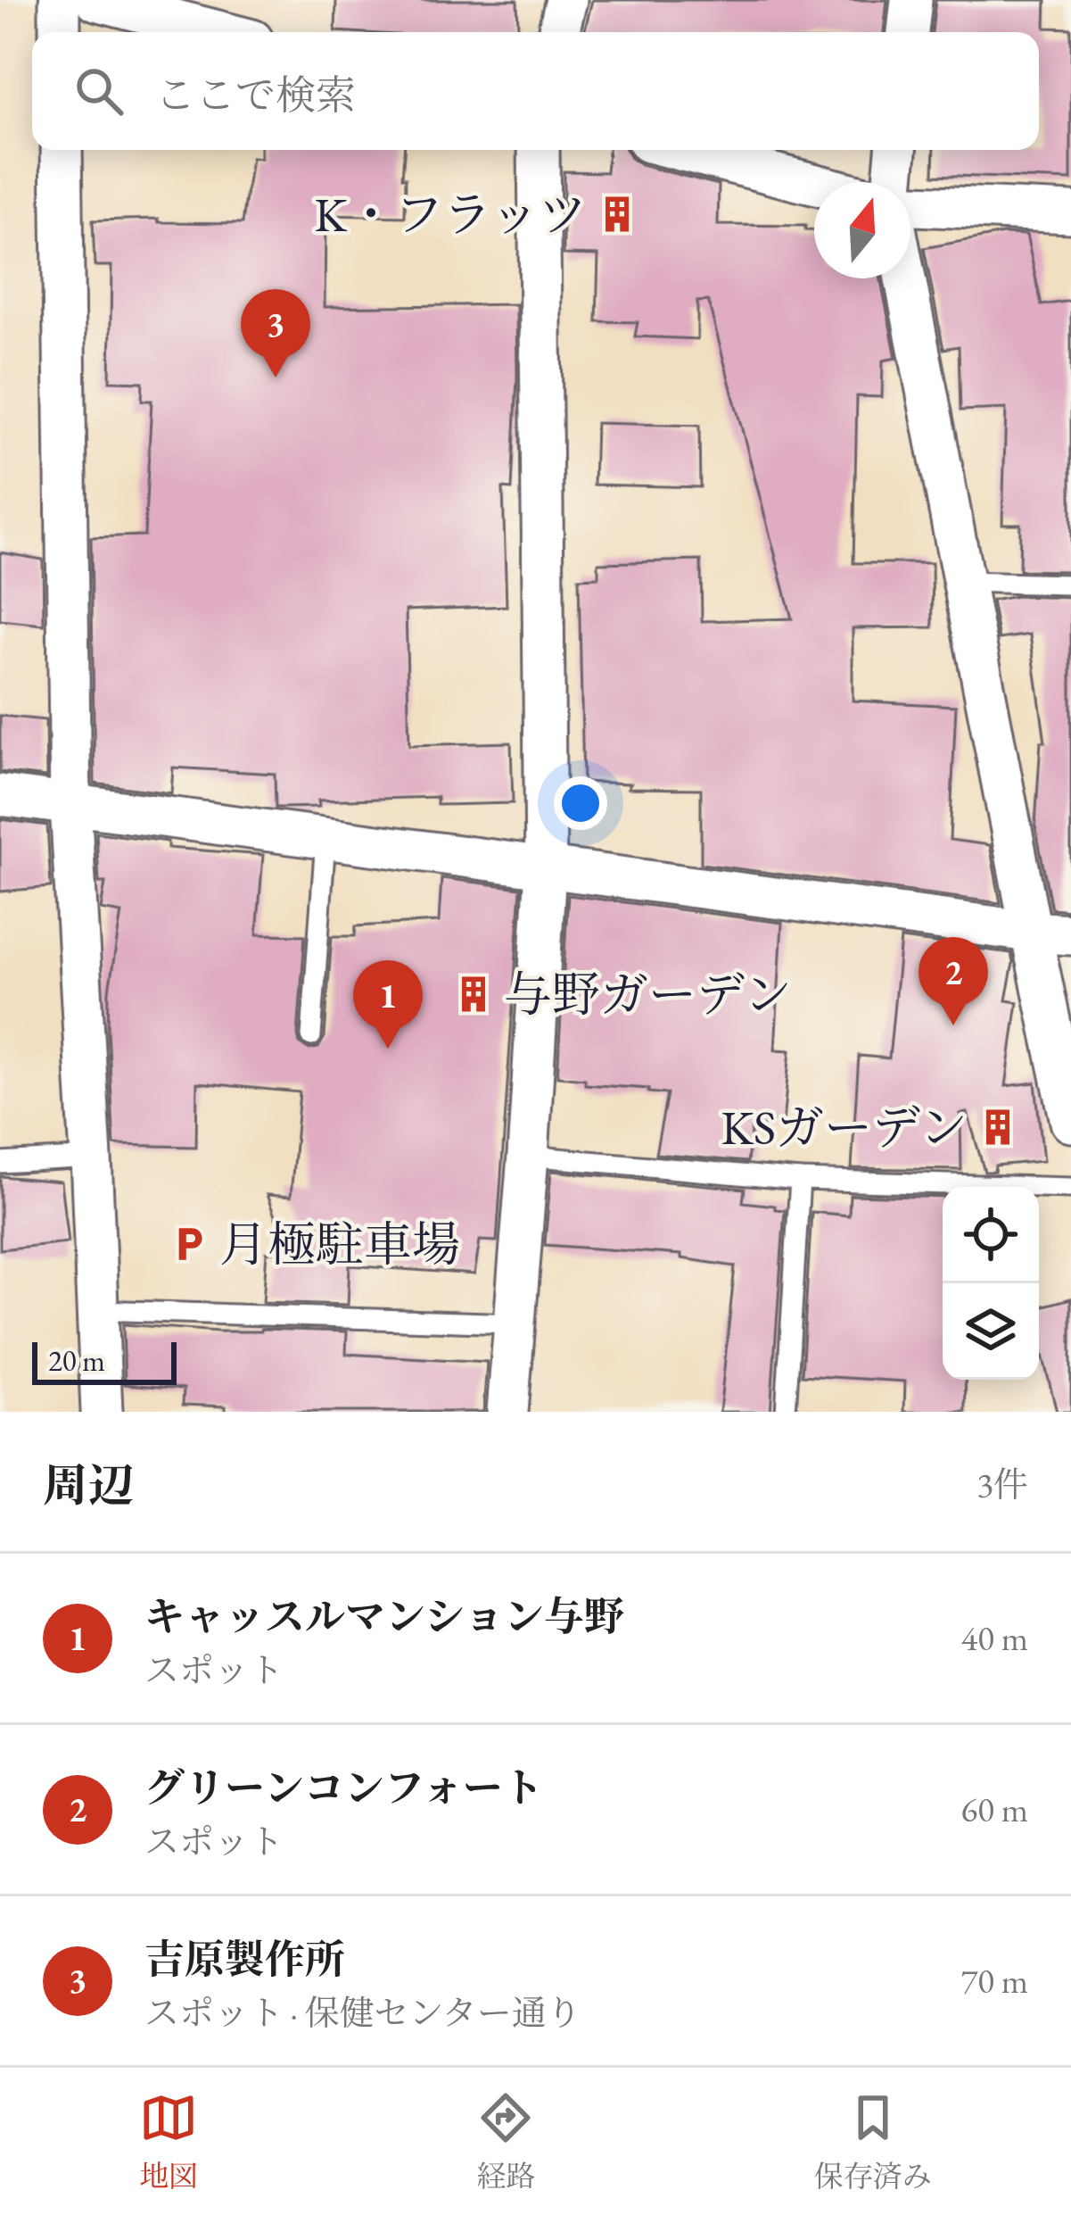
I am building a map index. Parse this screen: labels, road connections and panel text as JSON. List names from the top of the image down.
{
  "places": {
    "building": ["K・フラッツ", "与野ガーデン", "KSガーデン"],
    "parking": ["月極駐車場"]
  },
  "scale_bar": "20 m",
  "north": "top",
  "page": {
    "search": "ここで検索",
    "pins": ["3", "2", "1"],
    "scale": "20 m",
    "heading": ["周辺", "3件"],
    "list": [
      {
        "mark": "1",
        "name": "キャッスルマンション与野",
        "note": "スポット",
        "value": "40 m"
      },
      {
        "mark": "2",
        "name": "グリーンコンフォート",
        "note": "スポット",
        "value": "60 m"
      },
      {
        "mark": "3",
        "name": "吉原製作所",
        "note": "スポット · 保健センター通り",
        "value": "70 m"
      }
    ],
    "nav": ["地図", "経路", "保存済み"]
  }
}
